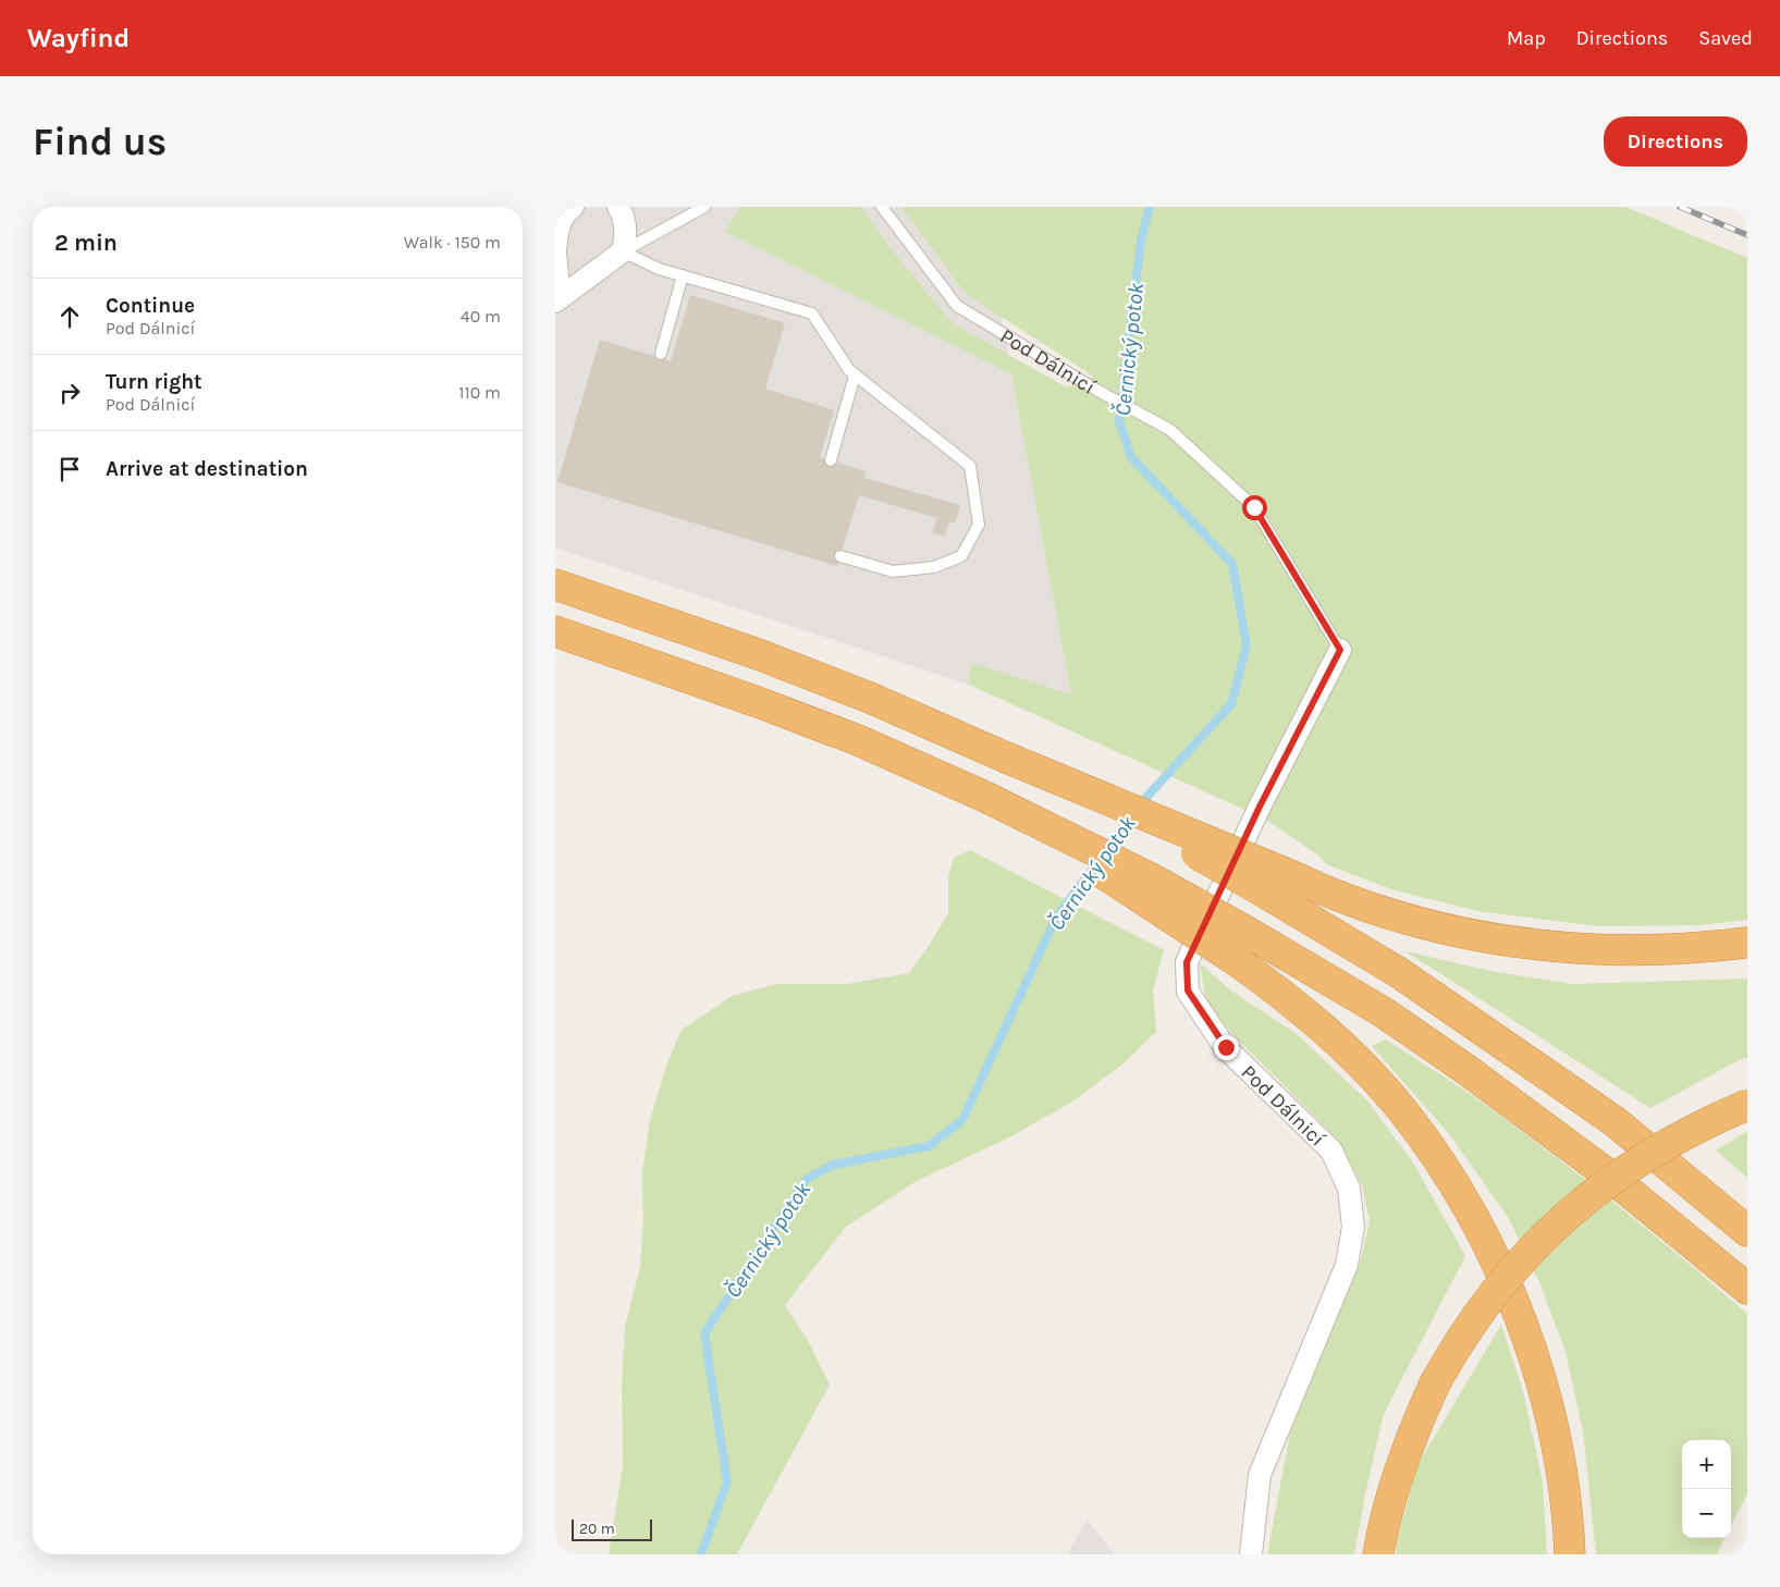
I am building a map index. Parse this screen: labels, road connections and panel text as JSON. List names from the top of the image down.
{
  "streets": {
    "street": ["Pod Dálnicí"]
  },
  "water": ["Černický potok"],
  "scale_bar": "20 m",
  "page": {
    "header": "Wayfind",
    "nav": ["Map", "Directions", "Saved"],
    "buttons": "Directions",
    "title": "Find us",
    "heading": ["2 min", "Walk · 150 m"],
    "list": [
      ["Continue", "Pod Dálnicí", "40 m"],
      ["Turn right", "Pod Dálnicí", "110 m"],
      "Arrive at destination"
    ],
    "map_buttons": ["+", "−"],
    "scale": "20 m"
  }
}
